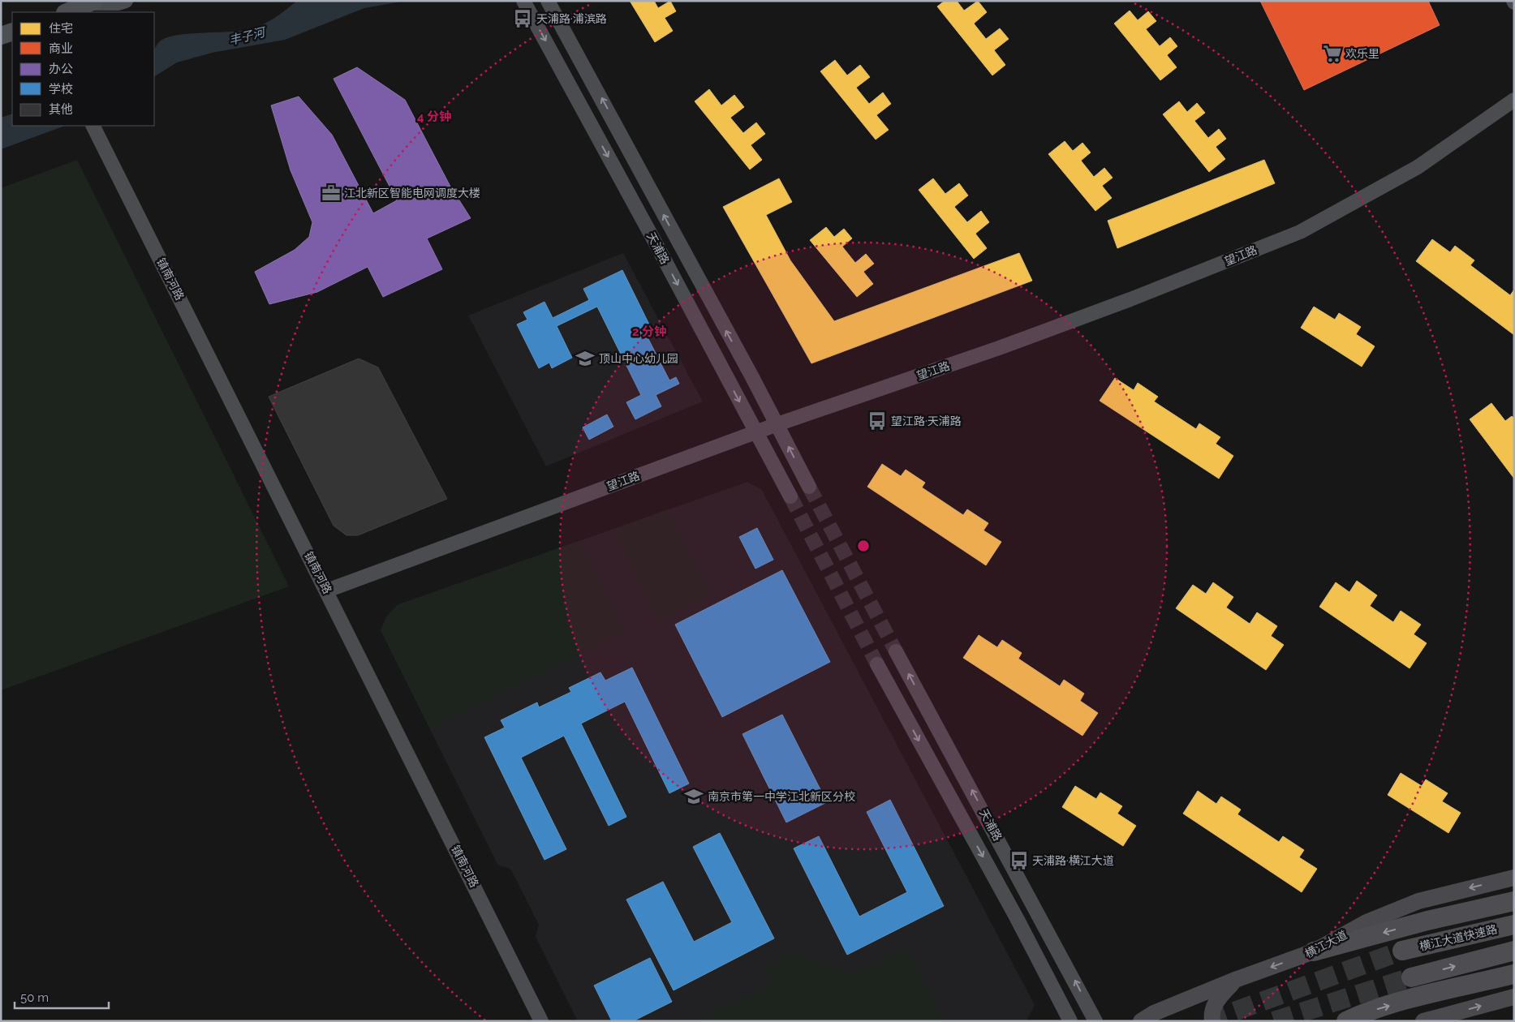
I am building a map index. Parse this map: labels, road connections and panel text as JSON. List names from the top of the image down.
{
  "streets": {
    "highway": ["横江大道快速路"],
    "main road": ["横江大道"],
    "street": ["天浦路", "望江路", "镇南河路"]
  },
  "crossings": [
    ["天浦路", "望江路"],
    ["望江路", "镇南河路"]
  ],
  "water": ["丰子河"],
  "places": {
    "bus stop": ["天浦路·浦滨路", "望江路·天浦路", "天浦路·横江大道"],
    "supermarket": ["欢乐里"],
    "office": ["江北新区智能电网调度大楼"],
    "school or university": ["顶山中心幼儿园", "南京市第一中学江北新区分校"]
  },
  "legend": [
    "住宅",
    "商业",
    "办公",
    "学校",
    "其他"
  ],
  "scale_bar": "50 m",
  "rings": ["4 分钟", "2 分钟"]
}
